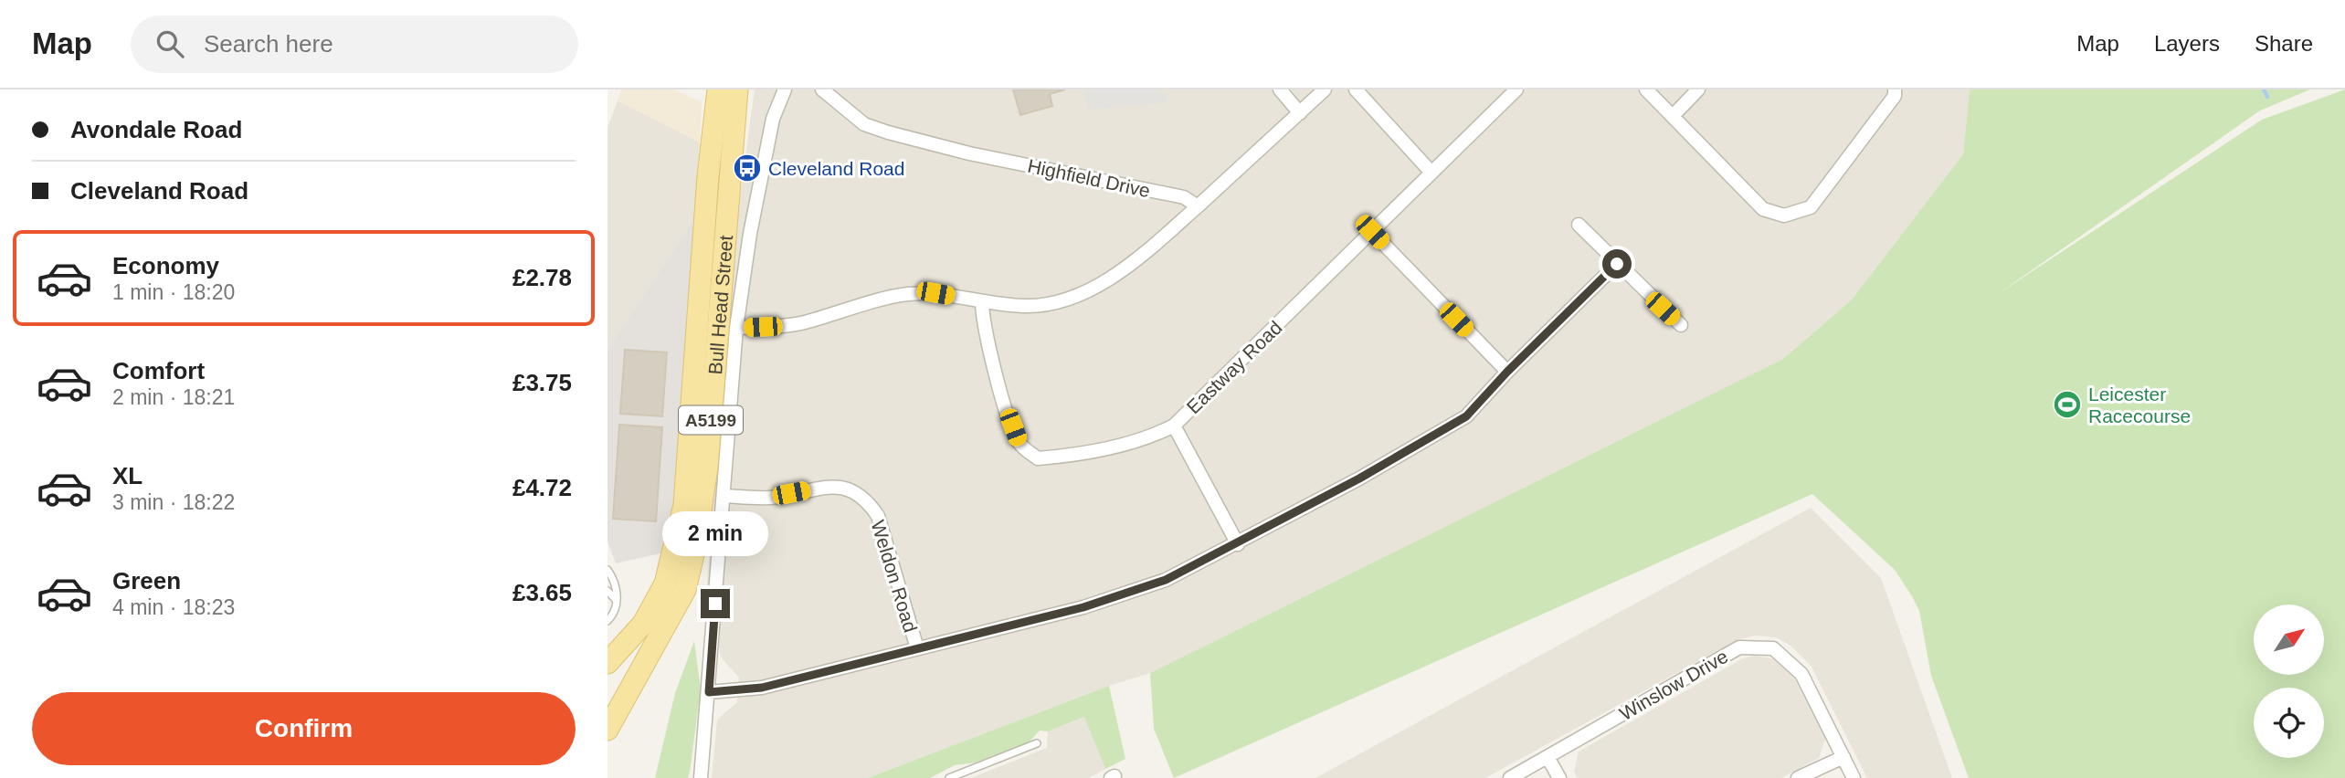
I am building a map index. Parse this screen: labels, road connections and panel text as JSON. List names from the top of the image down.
{
  "streets": {
    "main road": ["Bull Head Street", "A5199"],
    "street": [
      "Highfield Drive",
      "Eastway Road",
      "Weldon Road",
      "Winslow Drive"
    ]
  },
  "places": {
    "bus stop": ["Cleveland Road"],
    "sports": ["Leicester Racecourse"]
  },
  "north": "top right",
  "page": {
    "header": "Map",
    "search": "Search here",
    "nav": ["Map", "Layers", "Share"],
    "banner": ["Avondale Road", "Cleveland Road"],
    "list": [
      {
        "name": "Economy",
        "note": "1 min · 18:20",
        "value": "£2.78"
      },
      {
        "name": "Comfort",
        "note": "2 min · 18:21",
        "value": "£3.75"
      },
      {
        "name": "XL",
        "note": "3 min · 18:22",
        "value": "£4.72"
      },
      {
        "name": "Green",
        "note": "4 min · 18:23",
        "value": "£3.65"
      }
    ],
    "bubble": "2 min",
    "buttons": "Confirm"
  }
}
